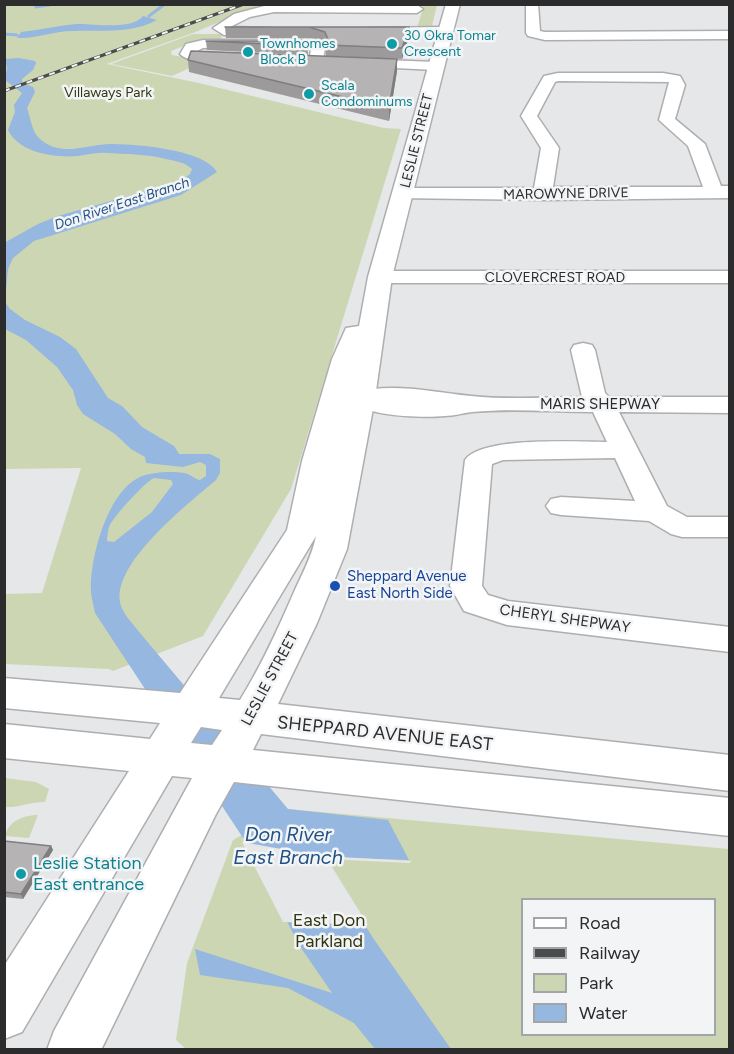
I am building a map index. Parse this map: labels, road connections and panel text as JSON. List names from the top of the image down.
{
  "streets": {
    "main road": ["LESLIE STREET", "SHEPPARD AVENUE EAST"],
    "street": [
      "MAROWYNE DRIVE",
      "CLOVERCREST ROAD",
      "MARIS SHEPWAY",
      "CHERYL SHEPWAY"
    ]
  },
  "crossings": [
    ["LESLIE STREET", "MAROWYNE DRIVE"],
    ["LESLIE STREET", "CLOVERCREST ROAD"],
    ["LESLIE STREET", "MARIS SHEPWAY"],
    ["LESLIE STREET", "SHEPPARD AVENUE EAST"]
  ],
  "water": ["Don River East Branch"],
  "parks": ["Villaways Park", "East Don Parkland"],
  "places": [
    "30 Okra Tomar Crescent",
    "Townhomes Block B",
    "Scala Condominums",
    "Sheppard Avenue East North Side",
    "Leslie Station East entrance"
  ],
  "legend": [
    "Road",
    "Railway",
    "Park",
    "Water"
  ]
}
